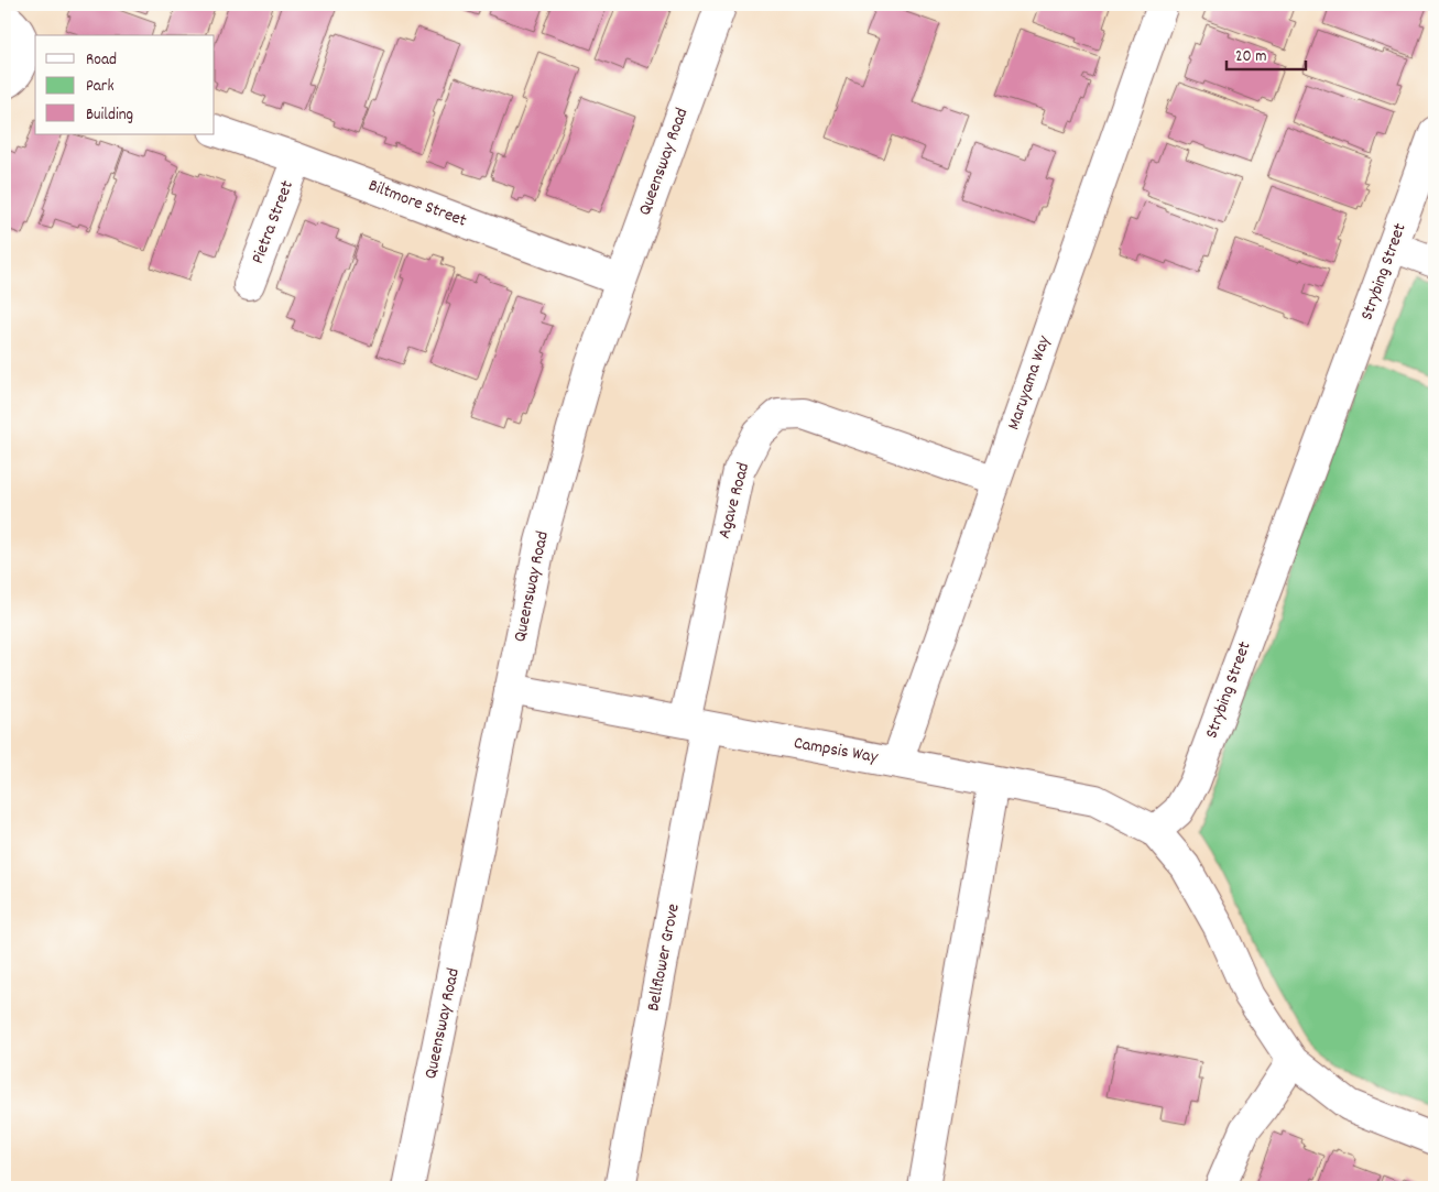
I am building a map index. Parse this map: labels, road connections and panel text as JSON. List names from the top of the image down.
{
  "streets": {
    "street": [
      "Queensway Road",
      "Biltmore Street",
      "Pietra Street",
      "Strybing Street",
      "Maruyama Way",
      "Agave Road",
      "Campsis Way",
      "Bellflower Grove"
    ]
  },
  "crossings": [
    ["Queensway Road", "Biltmore Street"],
    ["Queensway Road", "Campsis Way"],
    ["Biltmore Street", "Pietra Street"],
    ["Strybing Street", "Campsis Way"],
    ["Maruyama Way", "Agave Road"],
    ["Maruyama Way", "Campsis Way"],
    ["Agave Road", "Campsis Way"],
    ["Agave Road", "Bellflower Grove"],
    ["Campsis Way", "Bellflower Grove"]
  ],
  "legend": ["Road", "Park", "Building"],
  "scale_bar": "20 m"
}
